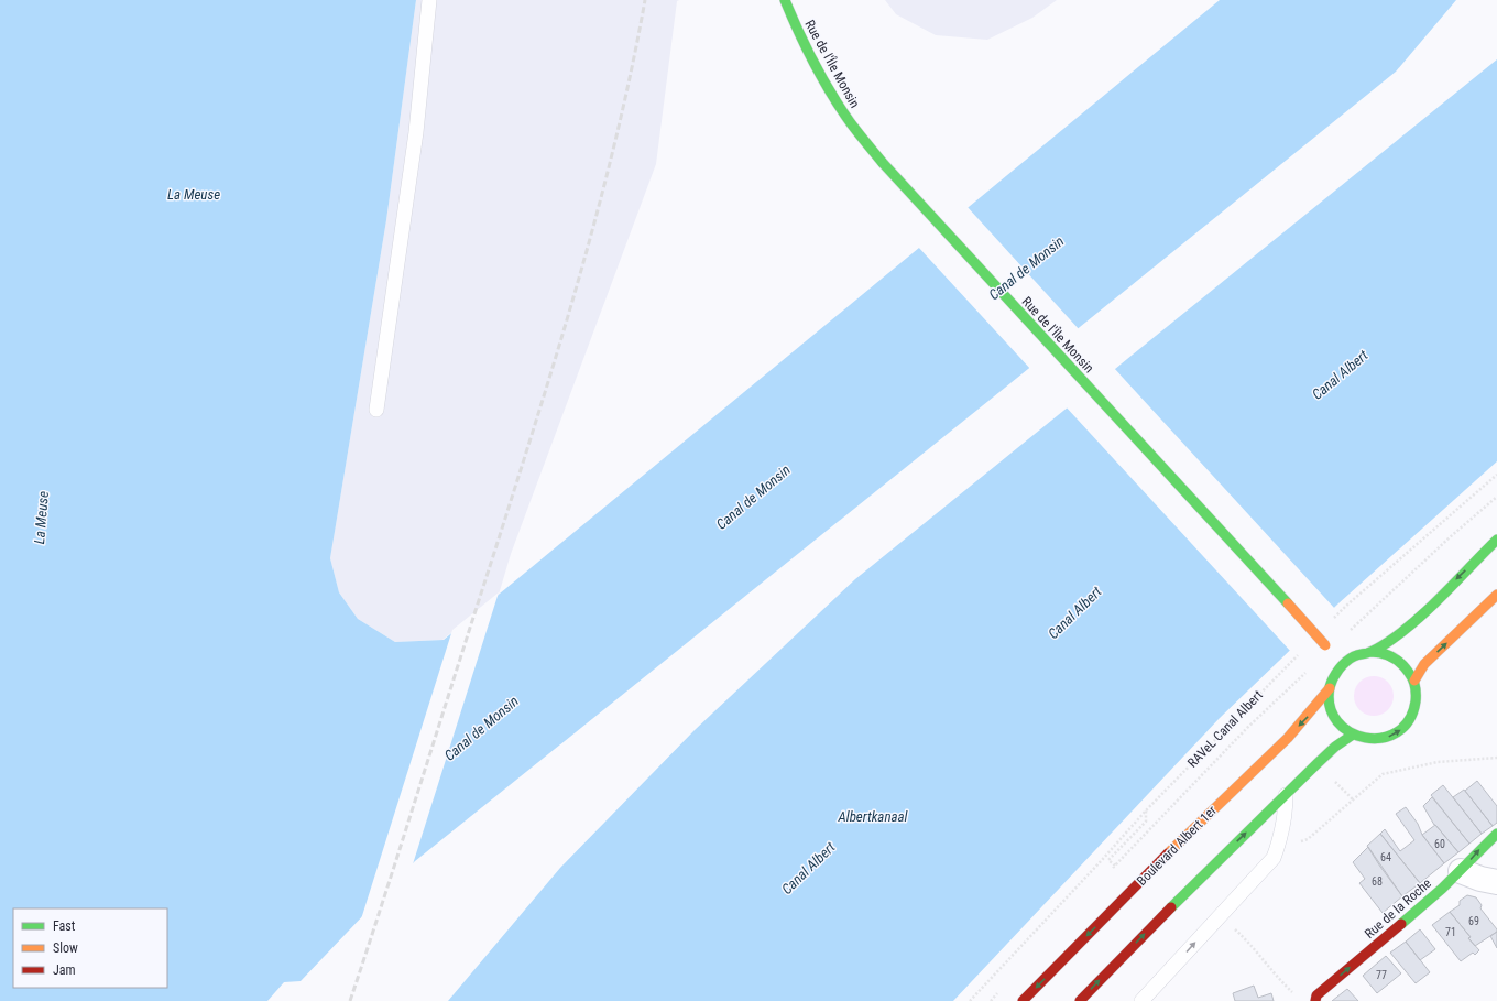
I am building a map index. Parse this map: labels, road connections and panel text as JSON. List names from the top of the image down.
{
  "streets": {
    "main road": ["Rue de l'Île Monsin", "Boulevard Albert 1er", "Rue de la Roche"],
    "path": ["RAVeL Canal Albert"]
  },
  "crossings": [
    ["Rue de l'Île Monsin", "Boulevard Albert 1er"]
  ],
  "one_way": ["Rue de la Roche"],
  "water": [
    "La Meuse",
    "Canal de Monsin",
    "Canal Albert",
    "Albertkanaal"
  ],
  "house_numbers": [
    "60",
    "64",
    "68",
    "69",
    "71",
    "77"
  ],
  "legend": ["Fast", "Slow", "Jam"]
}
